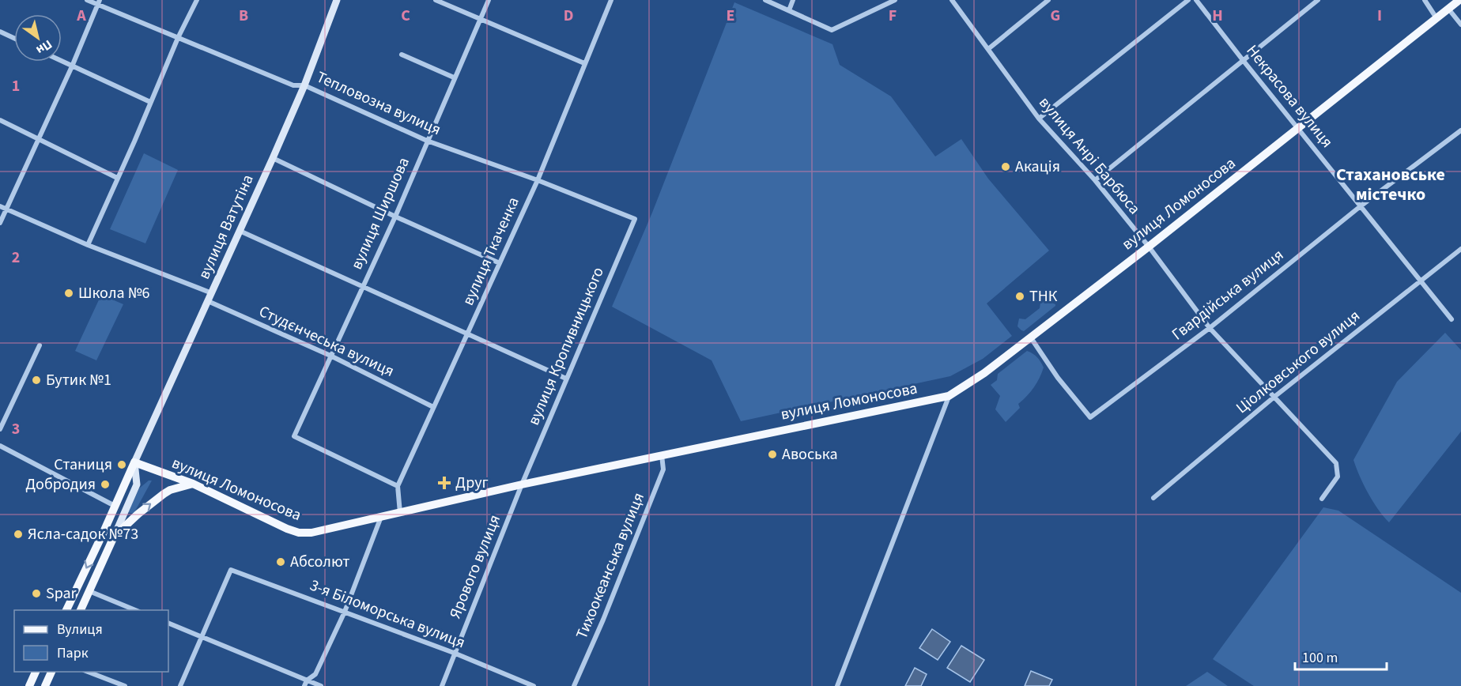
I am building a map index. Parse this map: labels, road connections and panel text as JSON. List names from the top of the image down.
{
  "streets": {
    "main road": ["вулиця Ломоносова", "вулиця Ватутіна"],
    "street": [
      "Некрасова вулиця",
      "Тепловозна вулиця",
      "вулиця Анрі Барбюса",
      "вулиця Ширшова",
      "вулиця Ткаченка",
      "Гвардійська вулиця",
      "Студєнчеська вулиця",
      "вулиця Кропивницького",
      "Ціолковського вулиця",
      "Тихоокеанська вулиця",
      "Ярового вулиця",
      "3-я Біломорська вулиця"
    ]
  },
  "crossings": [
    ["Некрасова вулиця", "вулиця Ломоносова"],
    ["Некрасова вулиця", "Гвардійська вулиця"],
    ["Некрасова вулиця", "Ціолковського вулиця"],
    ["Тепловозна вулиця", "вулиця Ширшова"],
    ["Тепловозна вулиця", "вулиця Ватутіна"],
    ["Тепловозна вулиця", "вулиця Ткаченка"],
    ["Тепловозна вулиця", "вулиця Кропивницького"],
    ["вулиця Анрі Барбюса", "вулиця Ломоносова"],
    ["вулиця Анрі Барбюса", "Гвардійська вулиця"],
    ["вулиця Анрі Барбюса", "Ціолковського вулиця"],
    ["вулиця Ломоносова", "вулиця Ватутіна"],
    ["вулиця Ломоносова", "вулиця Ткаченка"],
    ["вулиця Ломоносова", "Гвардійська вулиця"],
    ["вулиця Ломоносова", "вулиця Кропивницького"],
    ["вулиця Ломоносова", "Тихоокеанська вулиця"],
    ["вулиця Ломоносова", "Ярового вулиця"],
    ["вулиця Ширшова", "вулиця Ткаченка"],
    ["вулиця Ширшова", "Студєнчеська вулиця"],
    ["вулиця Ватутіна", "Студєнчеська вулиця"],
    ["вулиця Ткаченка", "Студєнчеська вулиця"],
    ["вулиця Кропивницького", "Ярового вулиця"],
    ["Ярового вулиця", "3-я Біломорська вулиця"]
  ],
  "districts": ["Стахановське містечко"],
  "places": {
    "other": [
      "Акація",
      "Школа №6",
      "ТНК",
      "Бутик №1",
      "Авоська",
      "Станиця",
      "Добродия",
      "Ясла-садок №73",
      "Абсолют",
      "Spar"
    ],
    "health": ["Друг"]
  },
  "legend": ["Вулиця", "Парк"],
  "scale_bar": "100 m",
  "north": "bottom right",
  "grid": {
    "columns": [
      "A",
      "B",
      "C",
      "D",
      "E",
      "F",
      "G",
      "H",
      "I"
    ],
    "rows": ["1", "2", "3"]
  }
}
